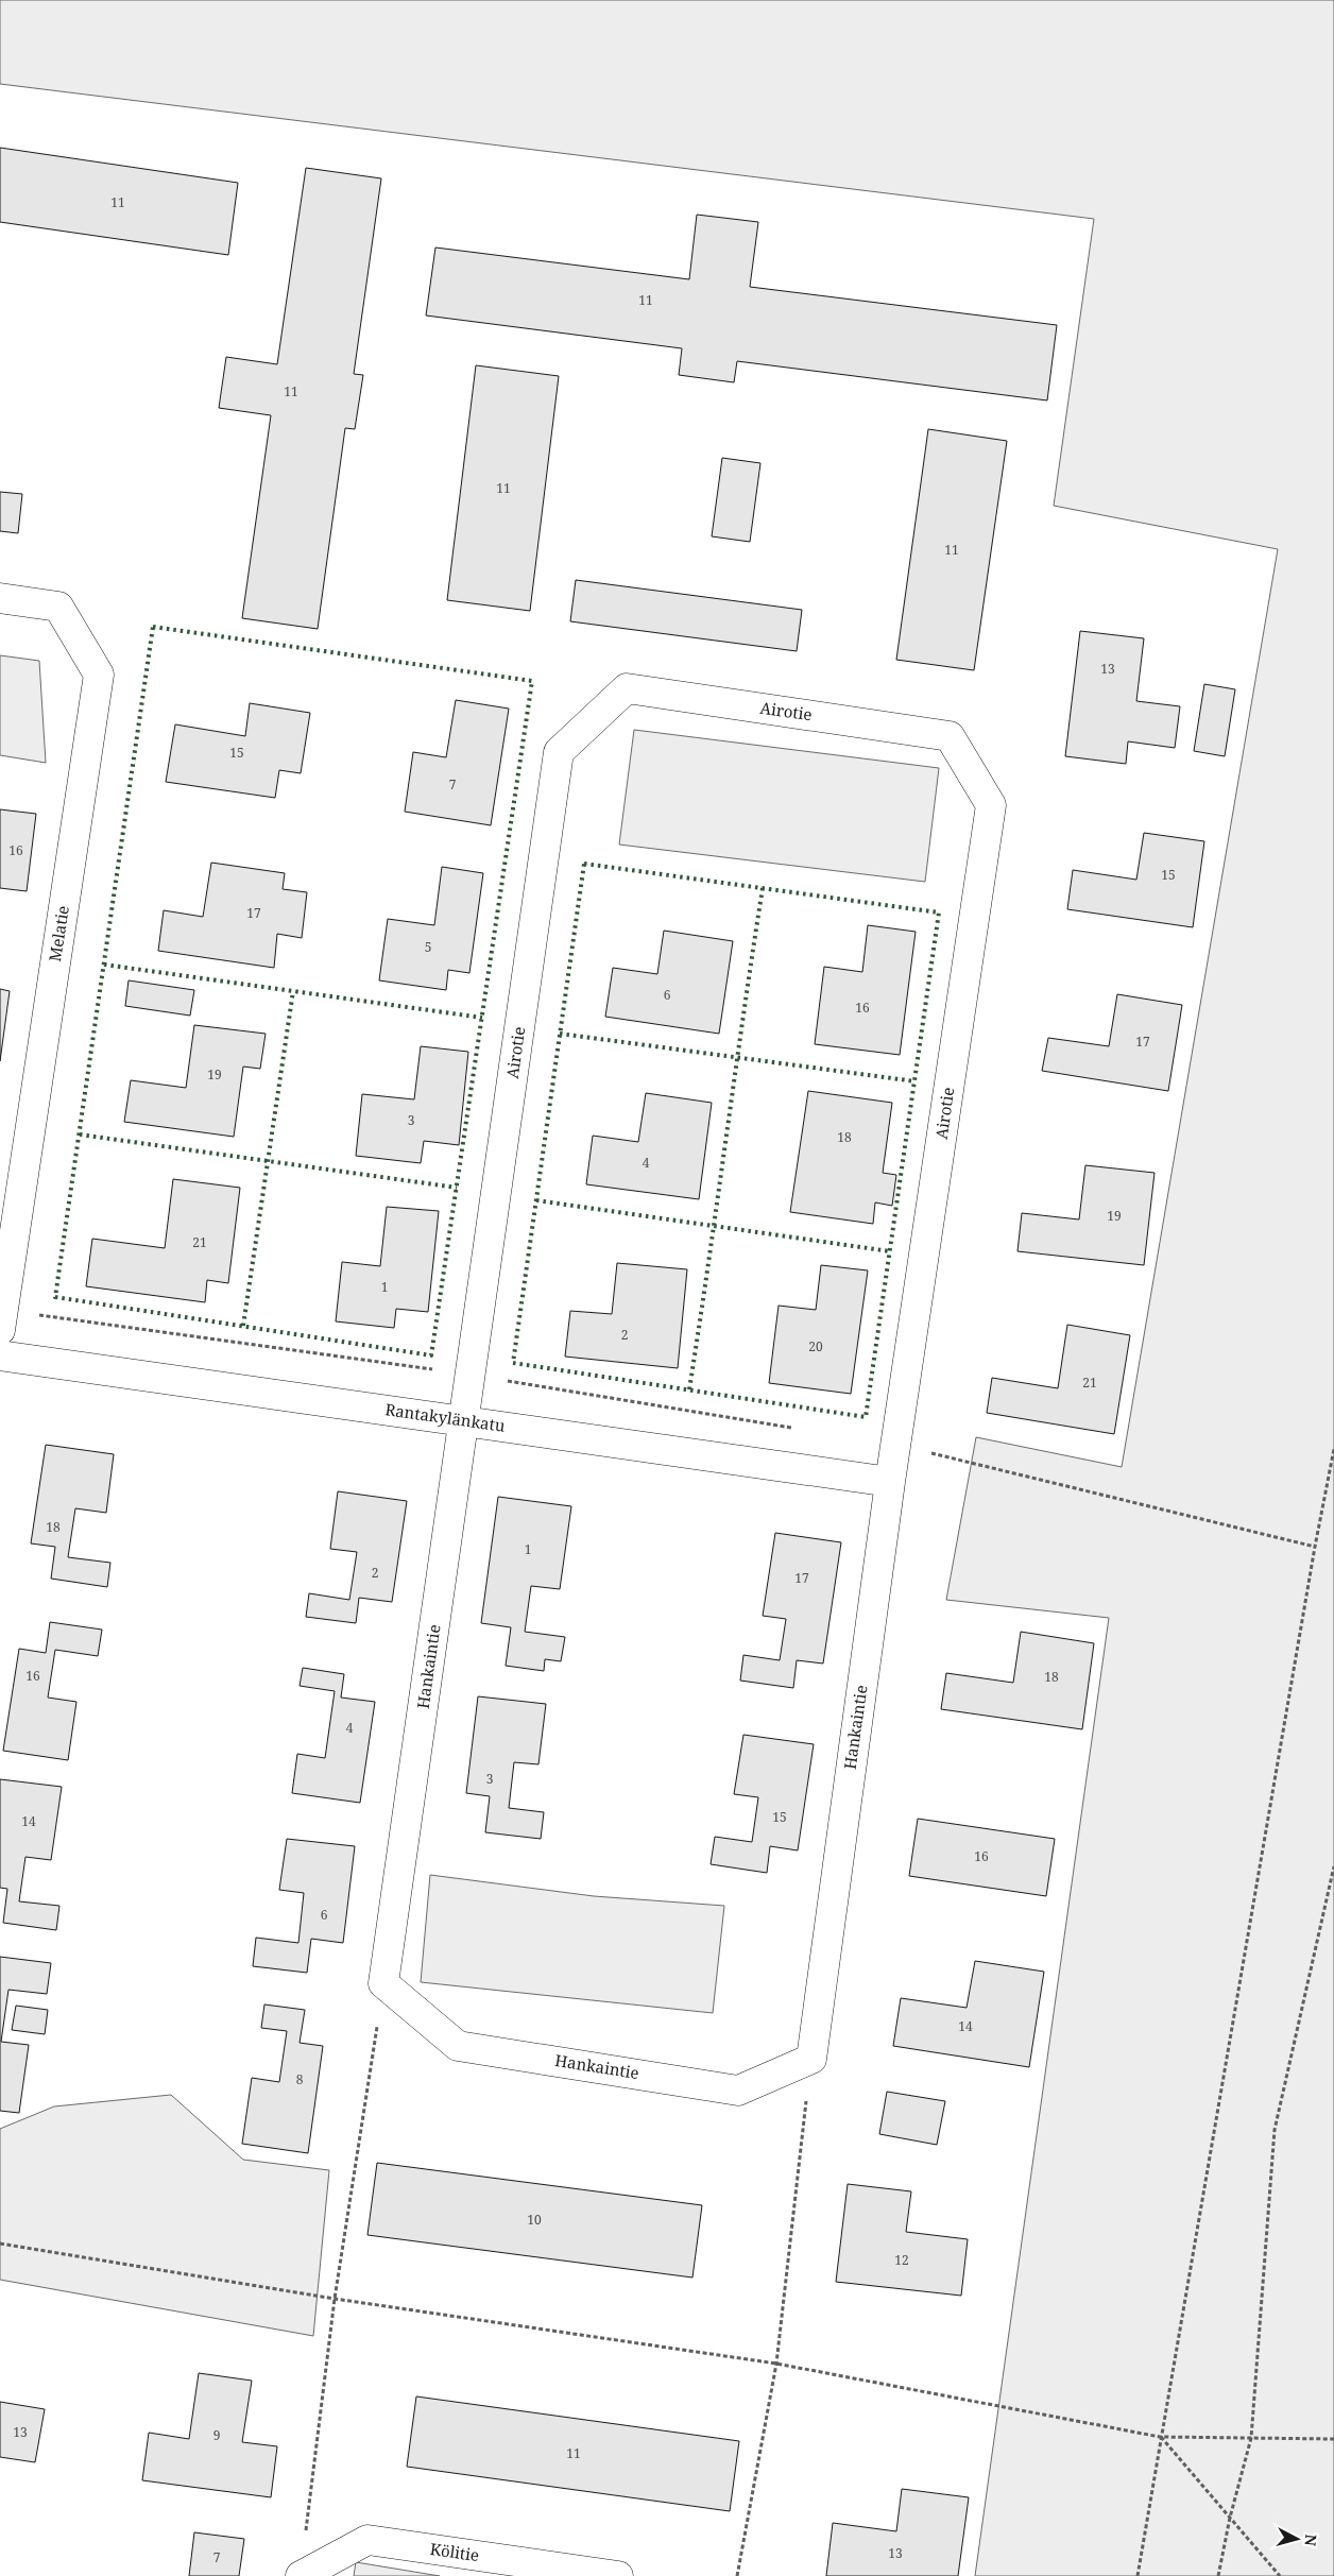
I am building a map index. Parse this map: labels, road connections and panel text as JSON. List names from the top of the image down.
{
  "streets": {
    "street": [
      "Airotie",
      "Melatie",
      "Rantakylänkatu",
      "Hankaintie",
      "Kölitie"
    ]
  },
  "crossings": [
    ["Airotie", "Rantakylänkatu"],
    ["Airotie", "Hankaintie"],
    ["Rantakylänkatu", "Hankaintie"]
  ],
  "house_numbers": [
    "11",
    "11",
    "11",
    "11",
    "11",
    "13",
    "15",
    "7",
    "16",
    "15",
    "17",
    "5",
    "6",
    "16",
    "17",
    "19",
    "3",
    "18",
    "4",
    "19",
    "21",
    "1",
    "2",
    "20",
    "21",
    "18",
    "1",
    "2",
    "17",
    "16",
    "18",
    "4",
    "3",
    "15",
    "14",
    "16",
    "6",
    "14",
    "8",
    "10",
    "12",
    "13",
    "9",
    "11",
    "13",
    "7"
  ],
  "north": "right"
}
